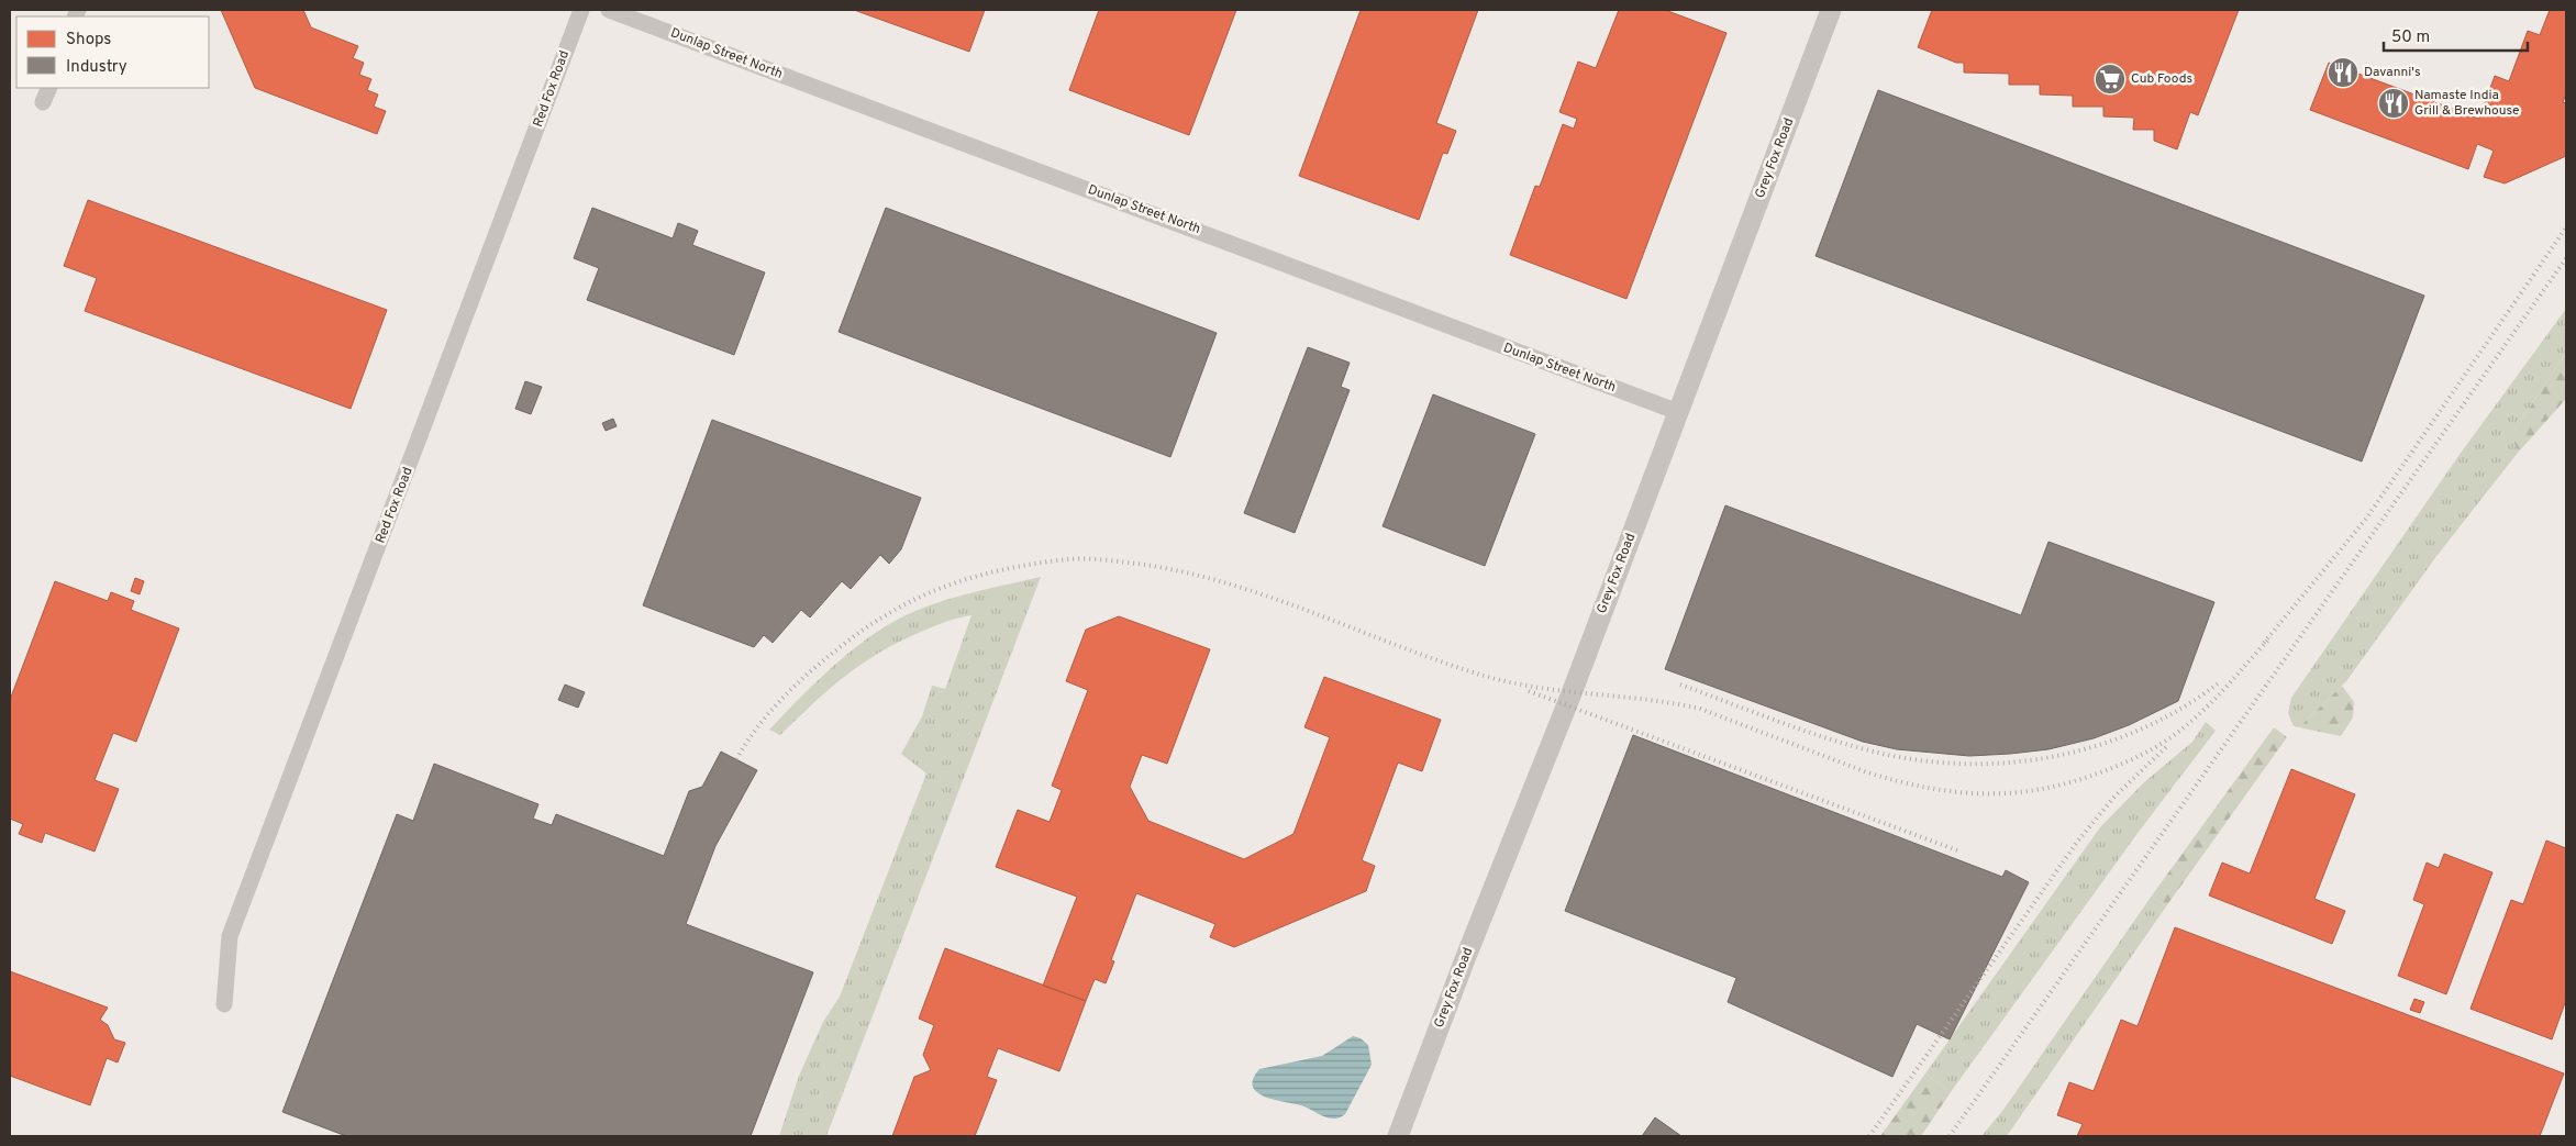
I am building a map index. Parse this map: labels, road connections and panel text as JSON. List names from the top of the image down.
{
  "streets": {
    "street": ["Dunlap Street North", "Red Fox Road", "Grey Fox Road"]
  },
  "crossings": [
    ["Dunlap Street North", "Grey Fox Road"]
  ],
  "places": {
    "restaurant": ["Davanni's", "Namaste India Grill & Brewhouse"],
    "supermarket": ["Cub Foods"]
  },
  "legend": ["Shops", "Industry"],
  "scale_bar": "50 m"
}
